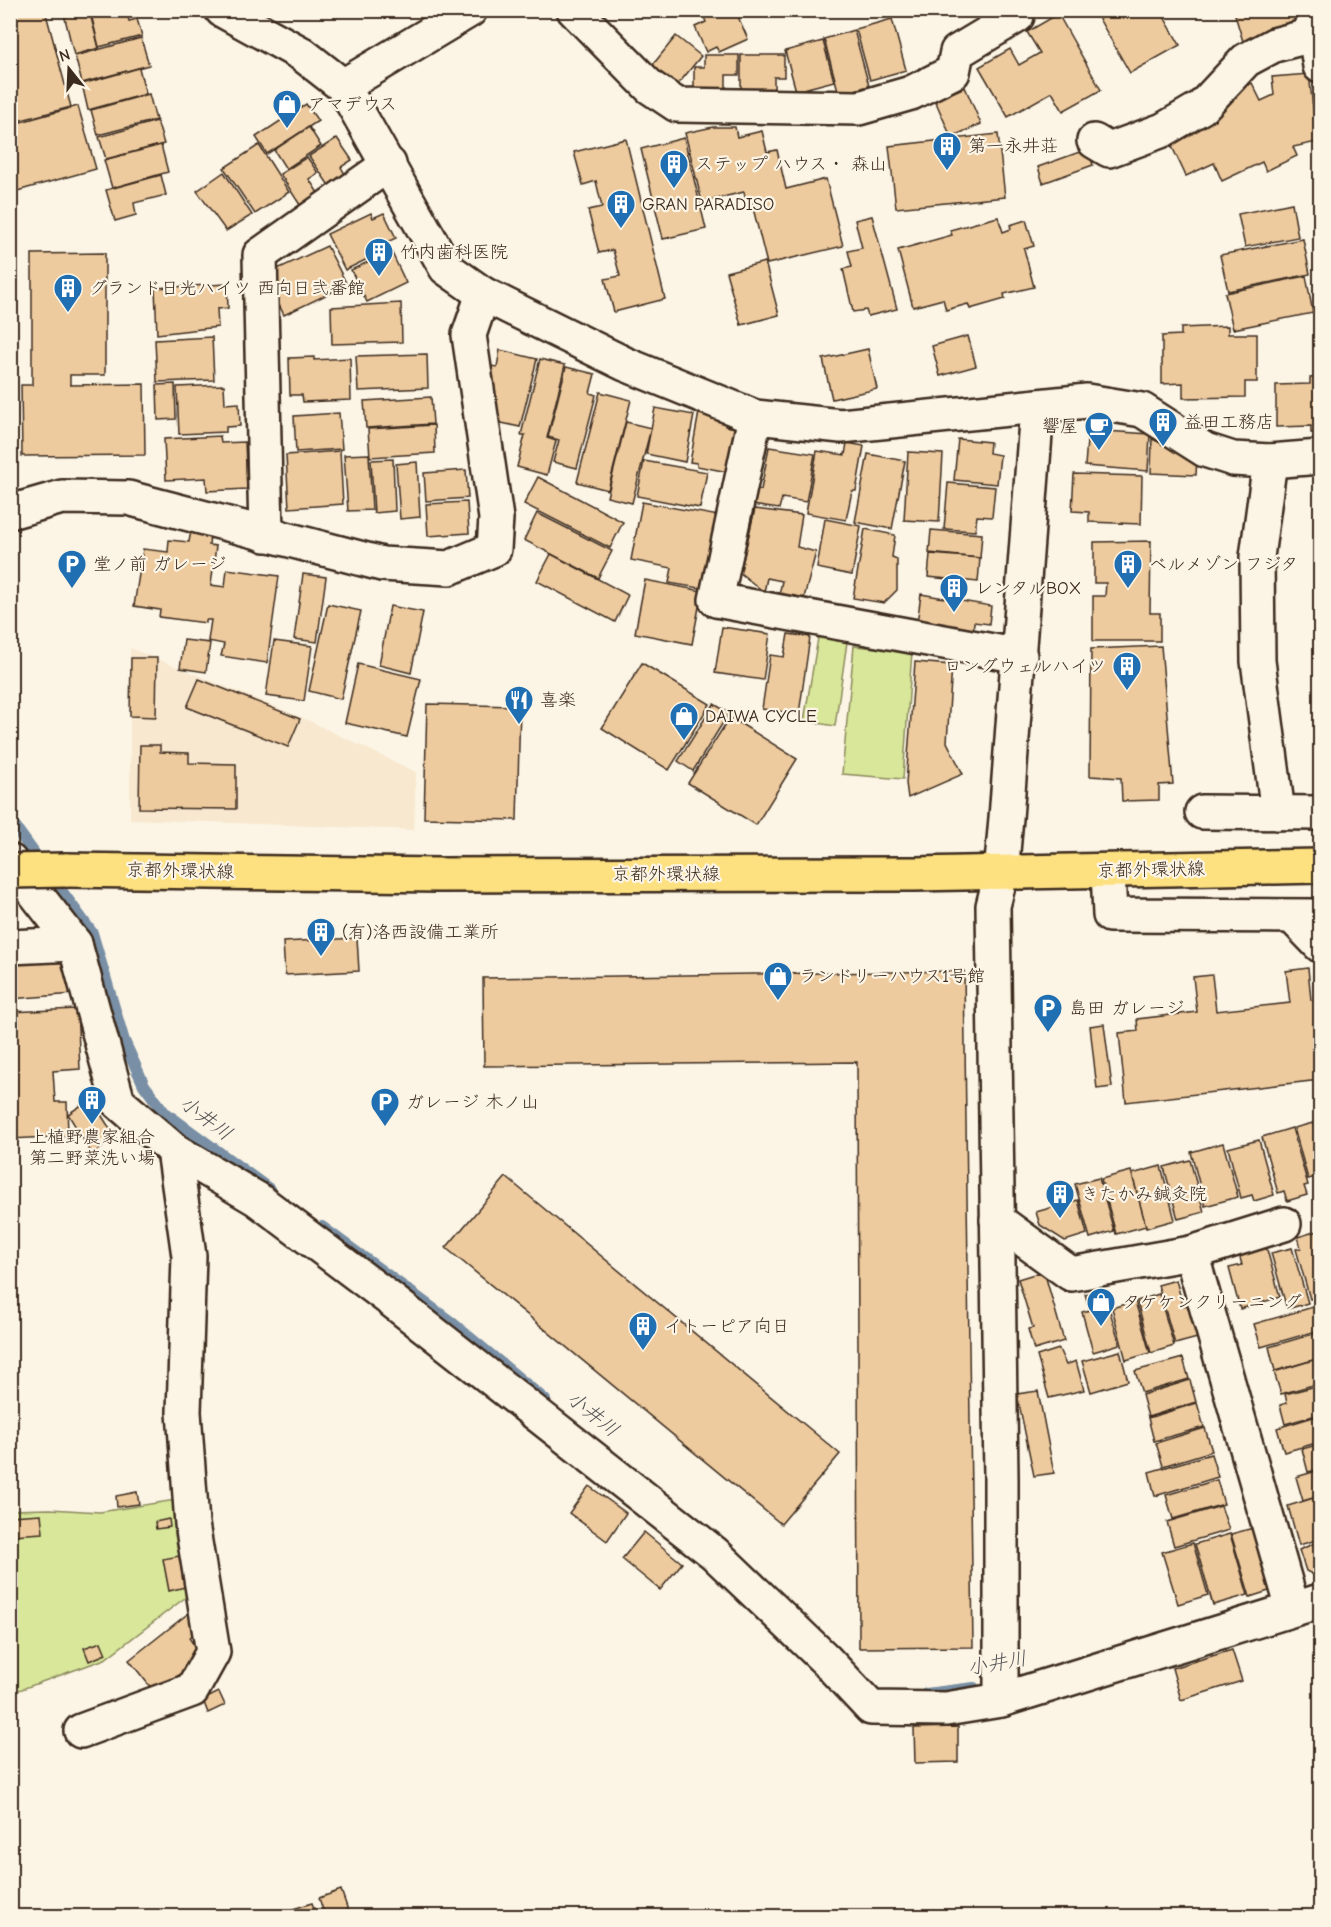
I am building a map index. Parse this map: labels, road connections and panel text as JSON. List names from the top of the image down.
{
  "streets": {
    "main road": ["京都外環状線"]
  },
  "water": ["小井川"],
  "places": {
    "shop": [
      "アマデウス",
      "DAIWA CYCLE",
      "ランドリーハウス1号館",
      "タケケンクリーニング"
    ],
    "building": [
      "第一永井荘",
      "ステップ ハウス・ 森山",
      "GRAN PARADISO",
      "竹内歯科医院",
      "グランド日光ハイツ 西向日弐番館",
      "益田工務店",
      "ベルメゾン フジタ",
      "レンタルBOX",
      "ロングウェルハイツ",
      "(有)洛西設備工業所",
      "上植野農家組合 第二野菜洗い場",
      "きたかみ鍼灸院",
      "イトーピア向日"
    ],
    "cafe": ["響屋"],
    "parking": ["堂ノ前 ガレージ", "島田 ガレージ", "ガレージ 木ノ山"],
    "restaurant": ["喜楽"]
  },
  "north": "top"
}
